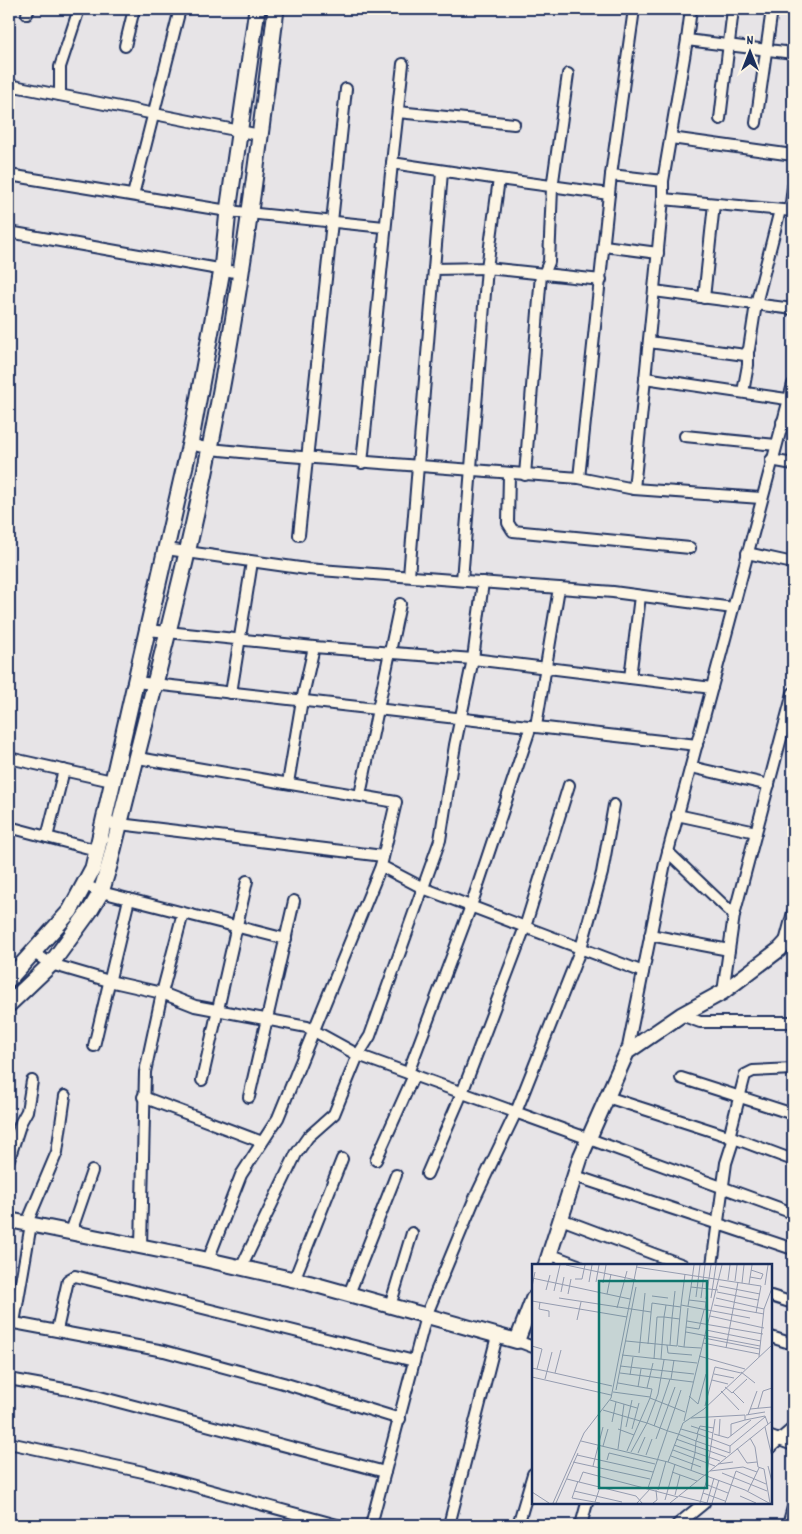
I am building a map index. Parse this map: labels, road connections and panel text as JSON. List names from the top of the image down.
{
  "north": "top"
}
